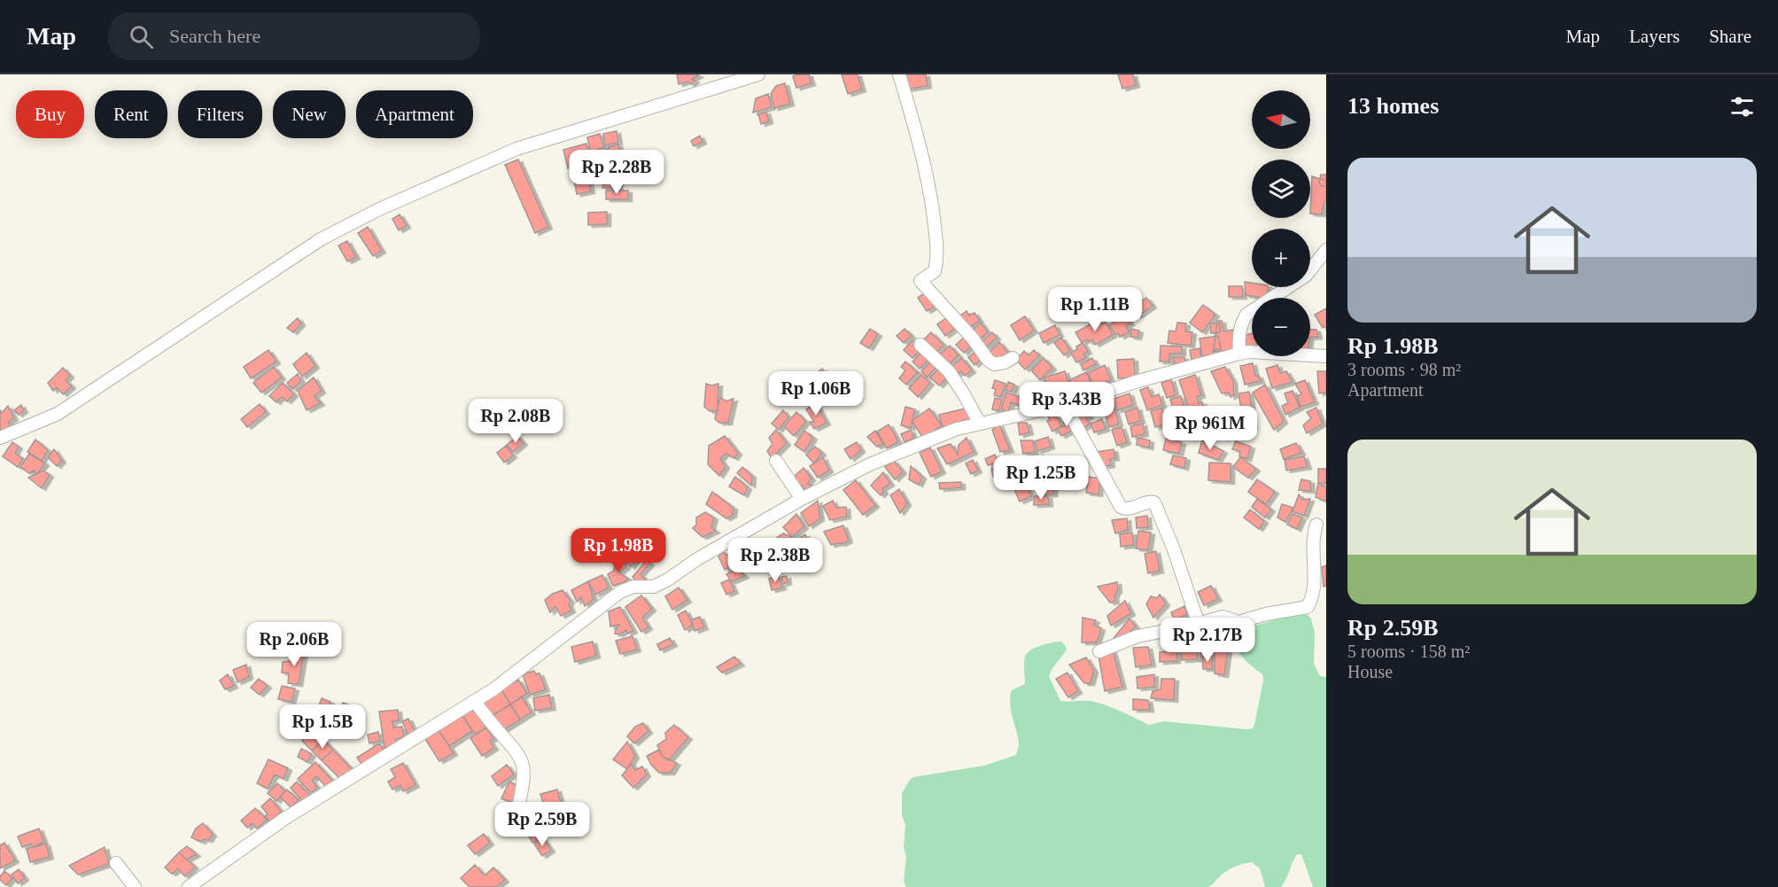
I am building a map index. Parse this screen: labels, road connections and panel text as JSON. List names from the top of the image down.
{
  "north": "left",
  "page": {
    "header": "Map",
    "search": "Search here",
    "nav": ["Map", "Layers", "Share"],
    "heading": "13 homes",
    "map_buttons": ["+", "−"],
    "chip": [
      "Buy",
      "Rent",
      "Filters",
      "New",
      "Apartment"
    ],
    "list": [
      {
        "name": "Rp 1.98B",
        "note": "3 rooms · 98 m² · Apartment"
      },
      {
        "name": "Rp 2.59B",
        "note": "5 rooms · 158 m² · House"
      }
    ],
    "price": [
      "Rp 2.28B",
      "Rp 1.11B",
      "Rp 1.06B",
      "Rp 3.43B",
      "Rp 2.08B",
      "Rp 961M",
      "Rp 1.25B",
      "Rp 1.98B",
      "Rp 2.38B",
      "Rp 2.17B",
      "Rp 2.06B",
      "Rp 1.5B",
      "Rp 2.59B"
    ]
  }
}
